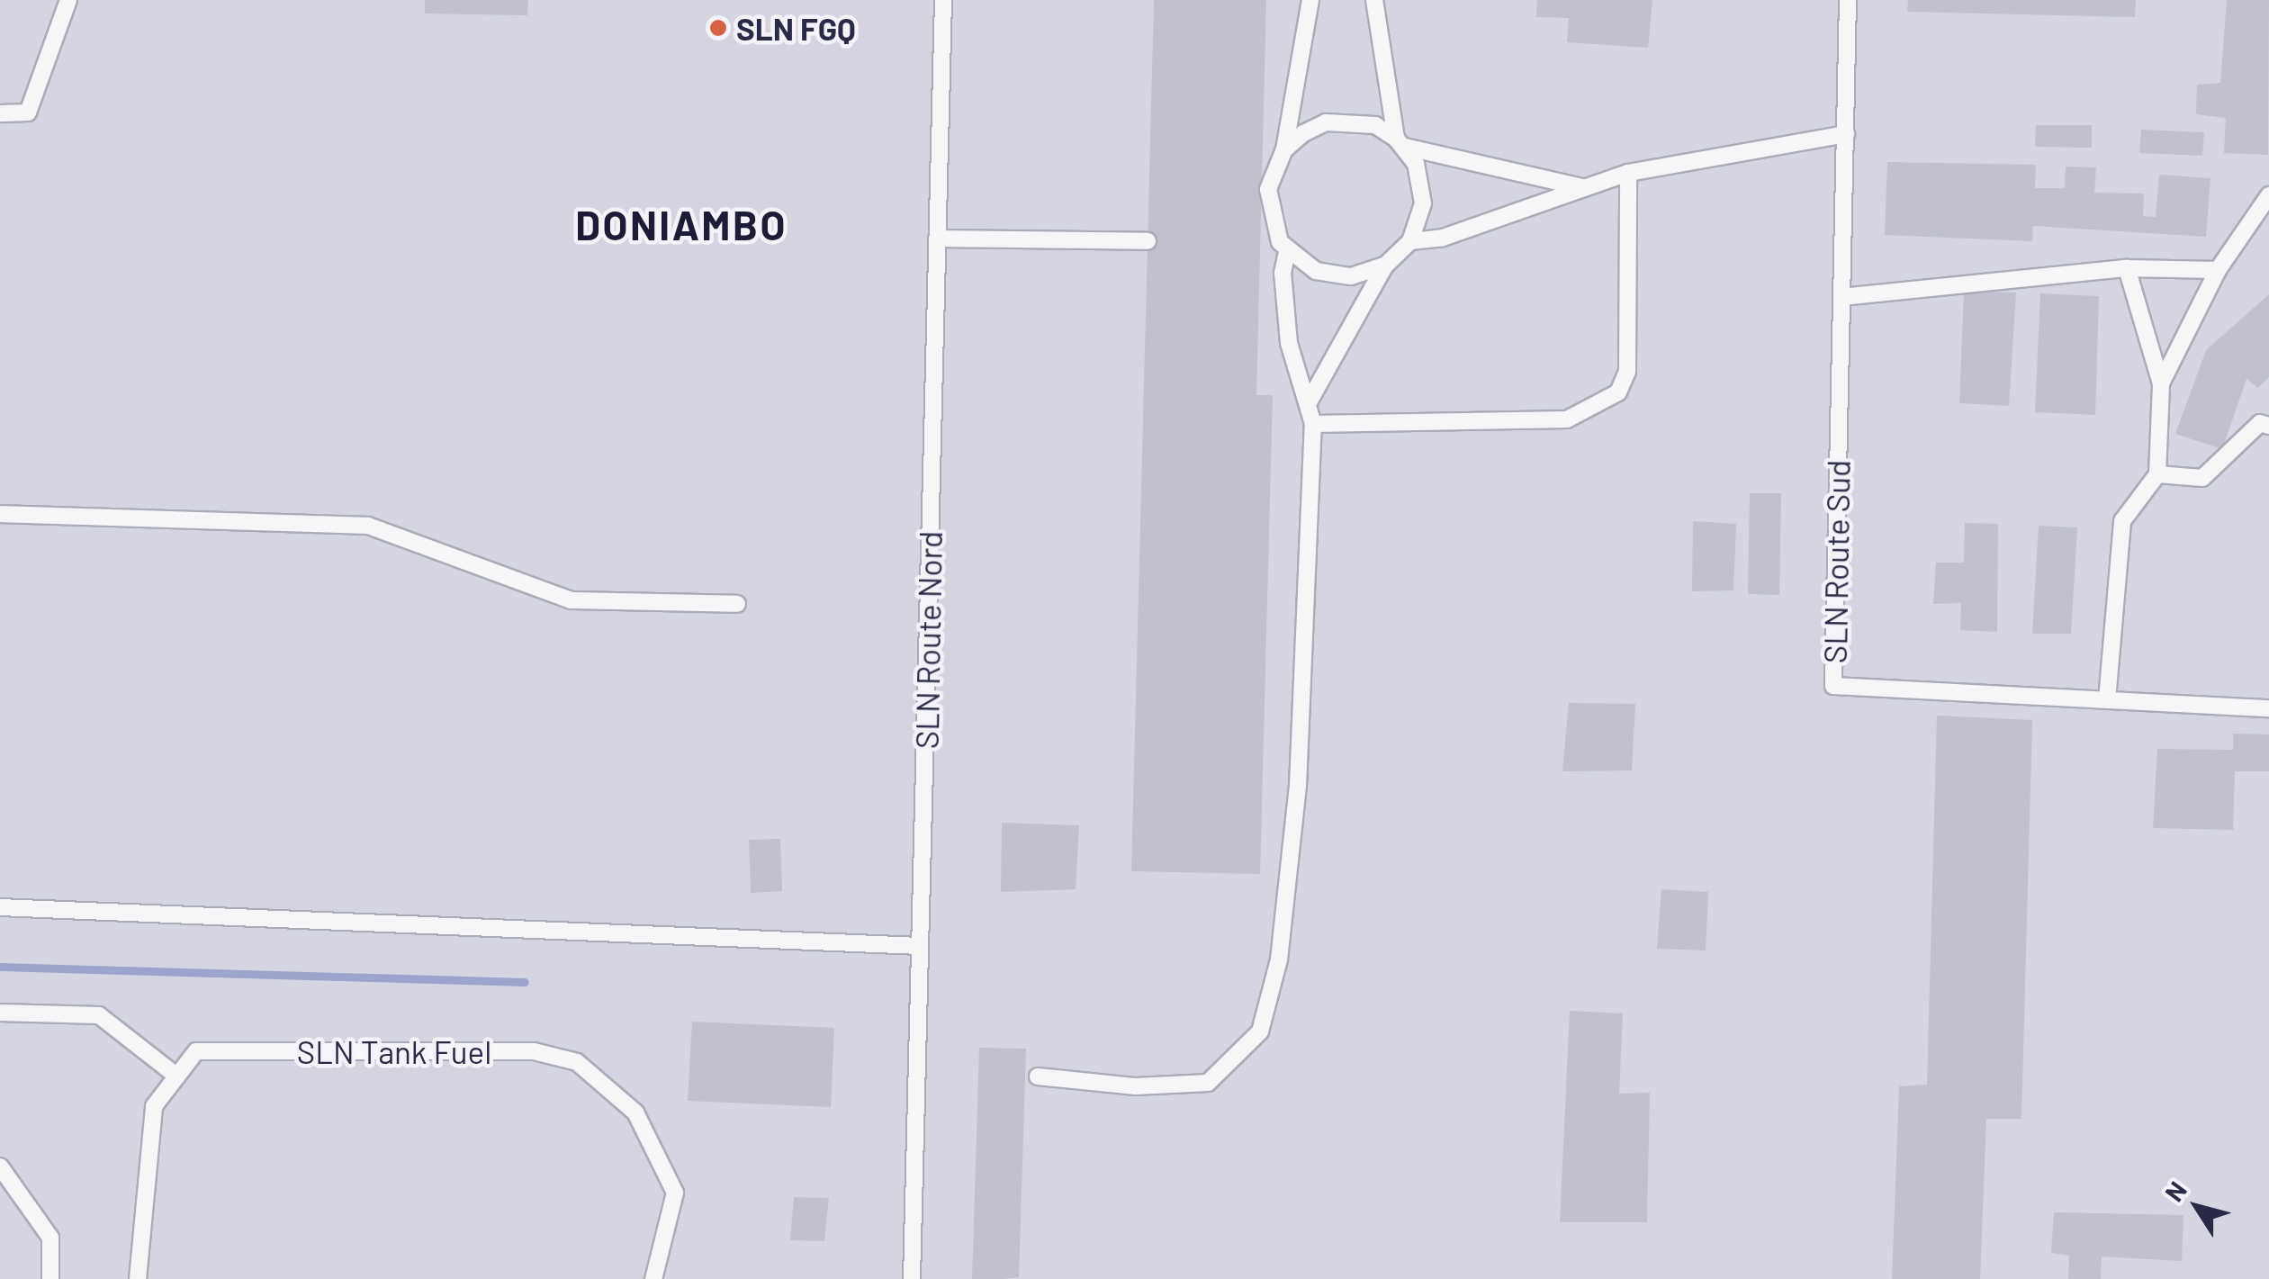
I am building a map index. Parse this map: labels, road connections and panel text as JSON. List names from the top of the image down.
{
  "streets": {
    "lane": ["SLN Route Sud", "SLN Route Nord", "SLN Tank Fuel"]
  },
  "districts": ["DONIAMBO"],
  "places": ["SLN FGQ"],
  "north": "top left"
}
